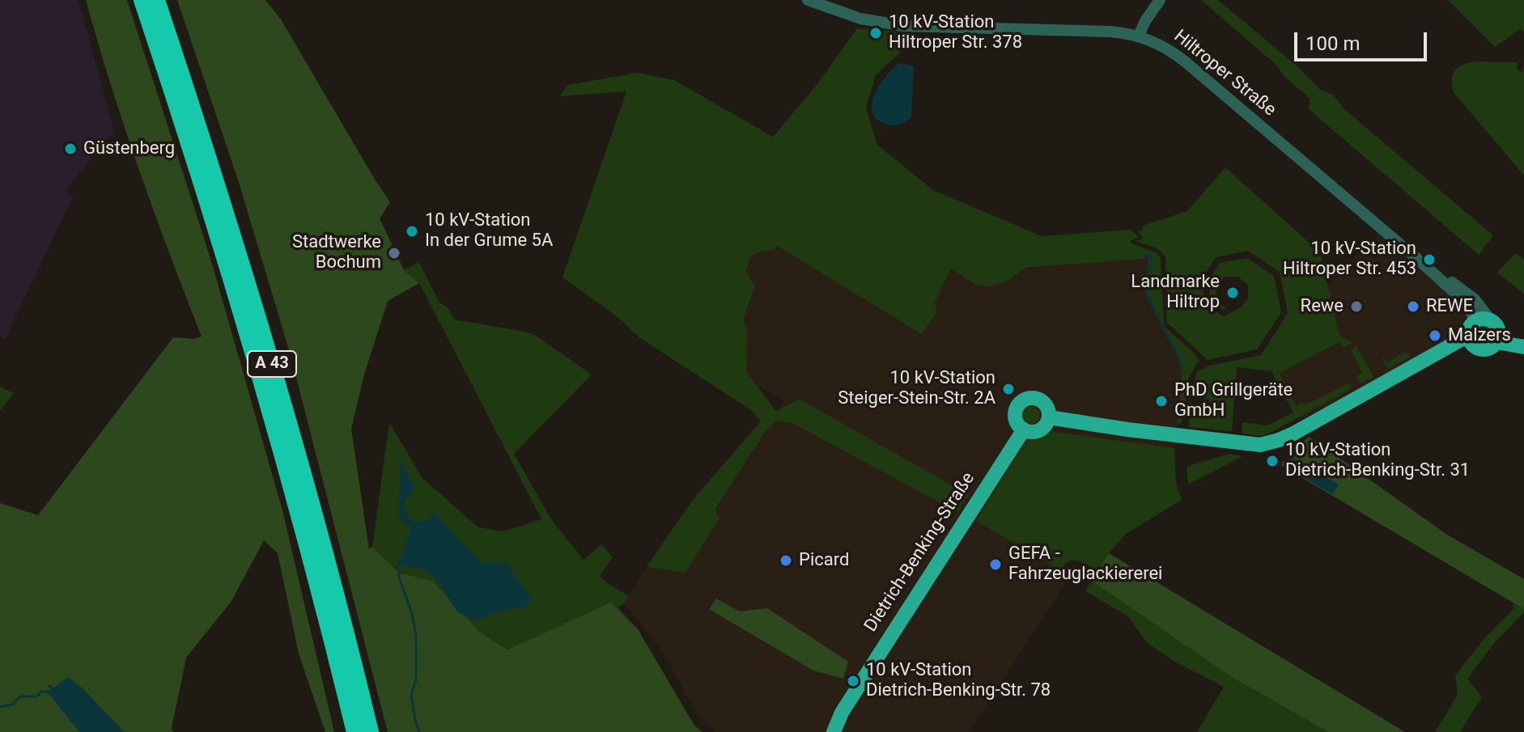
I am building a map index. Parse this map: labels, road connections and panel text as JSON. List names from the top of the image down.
{
  "streets": {
    "highway": ["A 43"],
    "main road": ["Dietrich-Benking-Straße"],
    "street": ["Hiltroper Straße"]
  },
  "places": [
    "10 kV-Station Hiltroper Str. 378",
    "Güstenberg",
    "10 kV-Station In der Grume 5A",
    "Stadtwerke Bochum",
    "10 kV-Station Hiltroper Str. 453",
    "Landmarke Hiltrop",
    "Rewe",
    "REWE",
    "Malzers",
    "10 kV-Station Steiger-Stein-Str. 2A",
    "PhD Grillgeräte GmbH",
    "10 kV-Station Dietrich-Benking-Str. 31",
    "Picard",
    "GEFA - Fahrzeuglackiererei",
    "10 kV-Station Dietrich-Benking-Str. 78"
  ],
  "scale_bar": "100 m"
}
